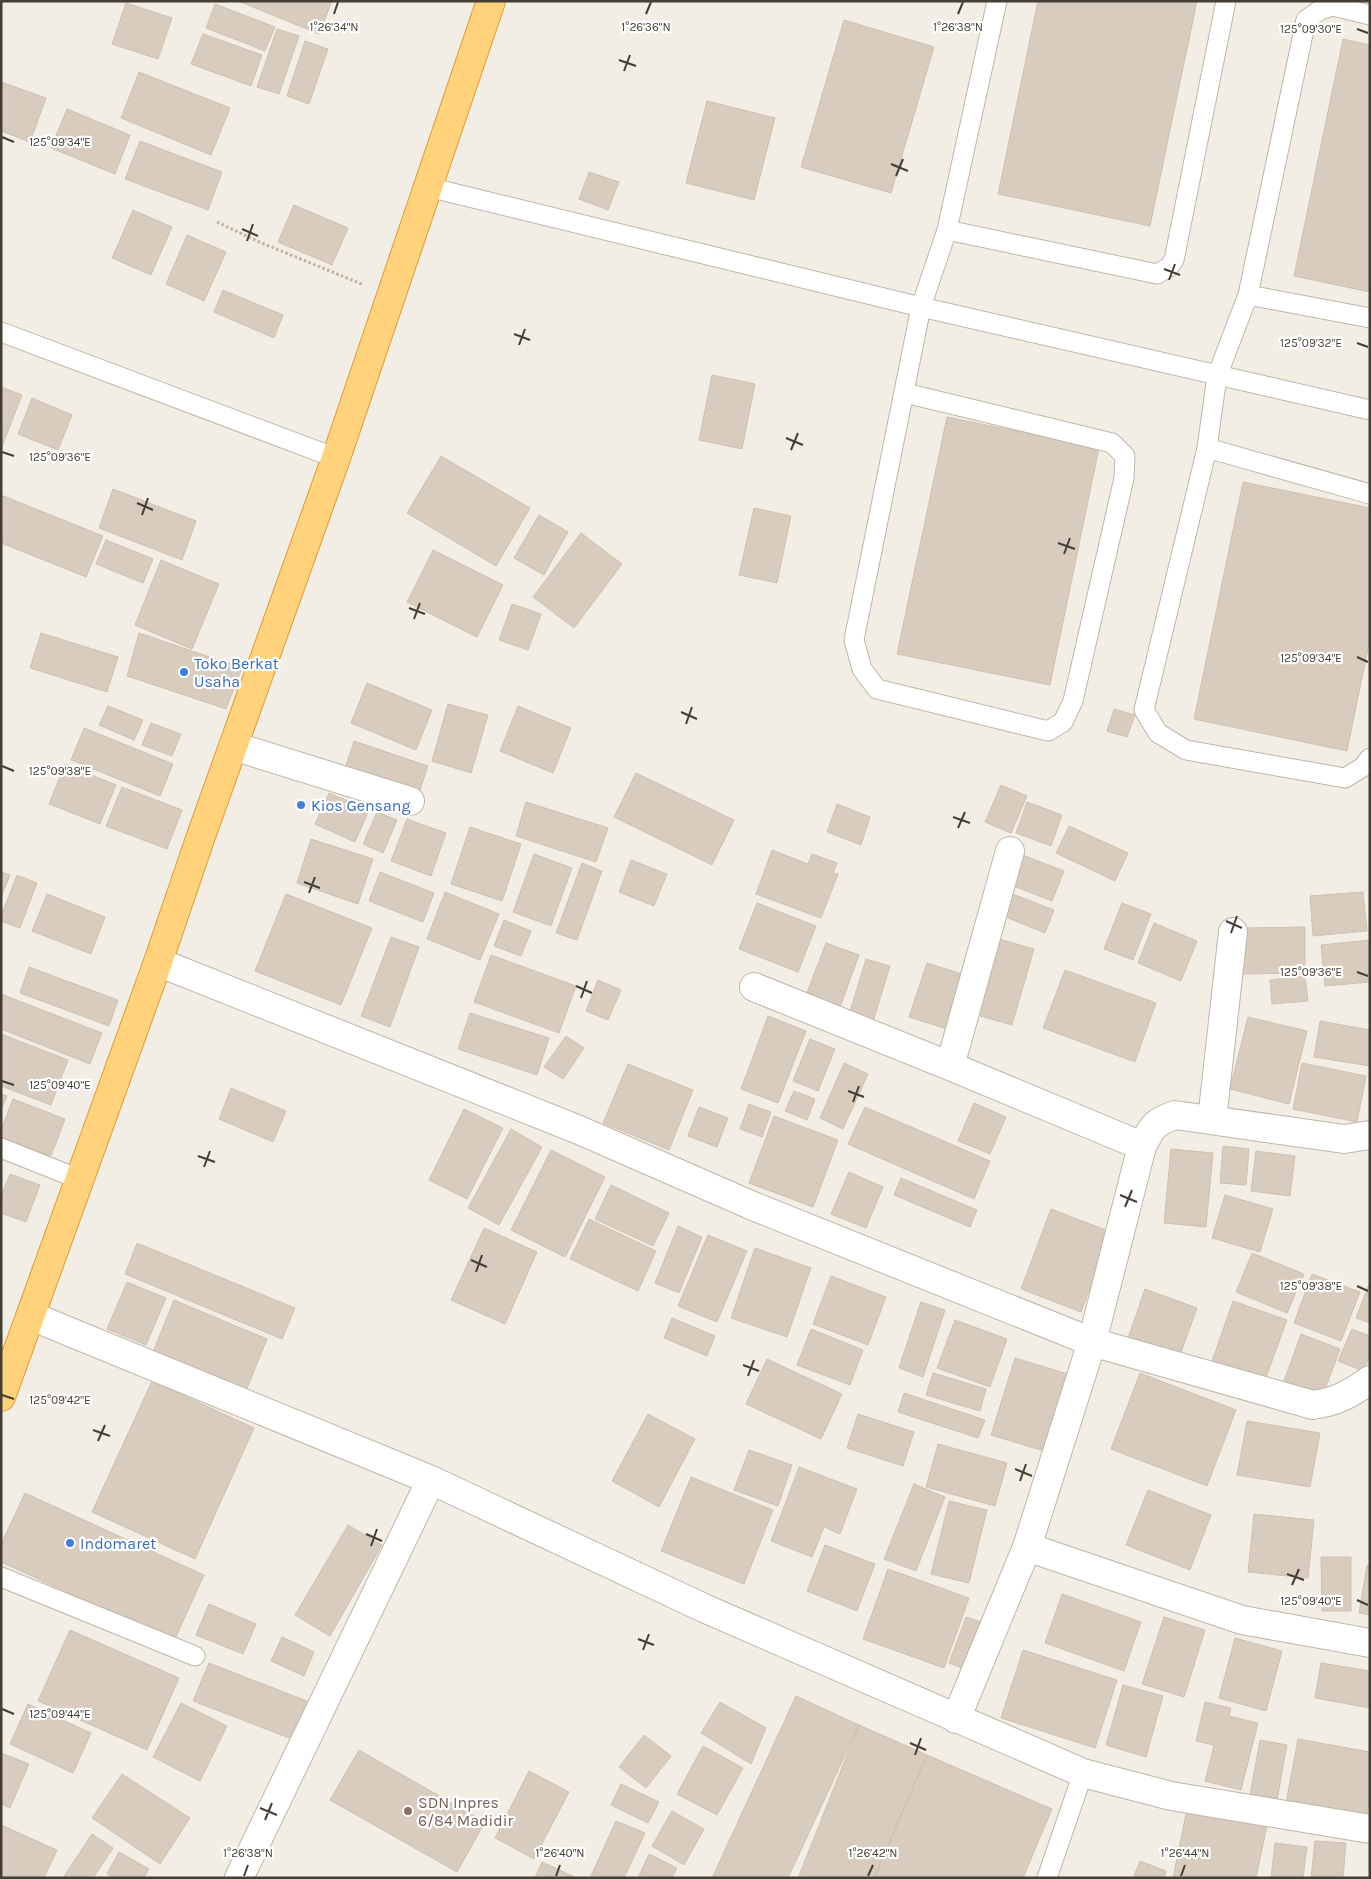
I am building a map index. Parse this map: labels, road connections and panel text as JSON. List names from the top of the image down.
{
  "places": [
    "Toko Berkat Usaha",
    "Kios Gensang",
    "Indomaret",
    "SDN Inpres 6/84 Madidir"
  ],
  "coordinates": [
    "1°26'36\"N",
    "1°26'34\"N",
    "1°26'38\"N",
    "125°09'30\"E",
    "125°09'34\"E",
    "125°09'32\"E",
    "125°09'36\"E",
    "125°09'38\"E",
    "125°09'40\"E",
    "125°09'42\"E",
    "125°09'44\"E",
    "1°26'40\"N",
    "1°26'42\"N",
    "1°26'44\"N"
  ]
}
